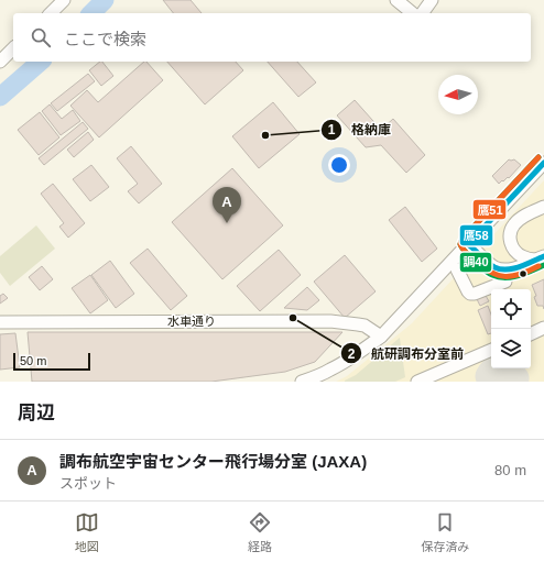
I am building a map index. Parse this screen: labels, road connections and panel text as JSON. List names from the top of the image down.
{
  "streets": {
    "street": ["水車通り"]
  },
  "places": ["格納庫", "航研調布分室前"],
  "lines": ["transit line 調40", "transit line 鷹51", "transit line 鷹58"],
  "scale_bar": "50 m",
  "north": "left",
  "page": {
    "search": "ここで検索",
    "pins": "A",
    "scale": "50 m",
    "heading": "周辺",
    "list": [
      {
        "mark": "A",
        "name": "調布航空宇宙センター飛行場分室 (JAXA)",
        "note": "スポット",
        "value": "80 m"
      }
    ],
    "nav": ["地図", "経路", "保存済み"]
  }
}
